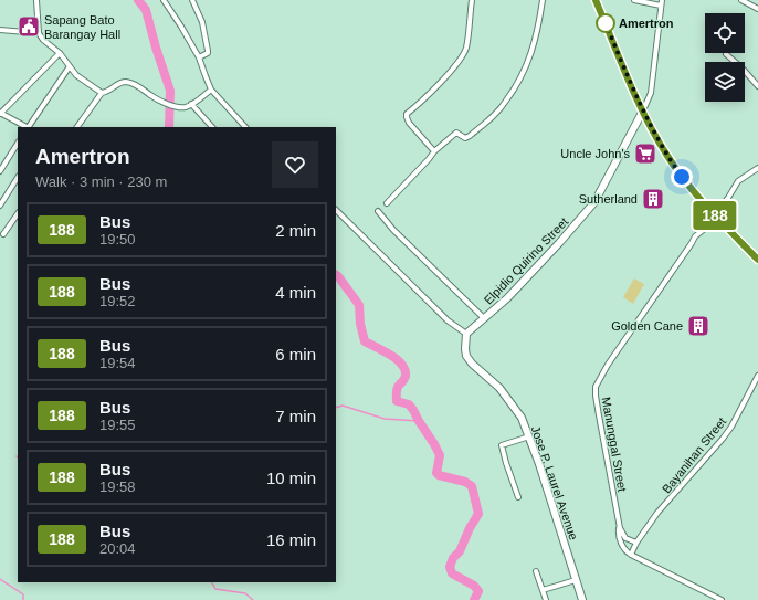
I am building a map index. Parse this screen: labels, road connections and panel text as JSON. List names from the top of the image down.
{
  "streets": {
    "street": [
      "Elpidio Quirino Street",
      "Manunggal Street",
      "Bayanihan Street",
      "Jose P. Laurel Avenue"
    ]
  },
  "crossings": [
    ["Elpidio Quirino Street", "Jose P. Laurel Avenue"],
    ["Manunggal Street", "Bayanihan Street"]
  ],
  "places": {
    "other": ["Amertron"],
    "public building": ["Sapang Bato Barangay Hall"],
    "supermarket": ["Uncle John's"],
    "building": ["Sutherland", "Golden Cane"]
  },
  "lines": ["bus line 188"],
  "page": {
    "on_map": "188",
    "heading": ["Amertron", "Walk · 3 min · 230 m"],
    "list": [
      {
        "mark": "188",
        "name": "Bus",
        "note": "19:50",
        "value": "2 min"
      },
      {
        "mark": "188",
        "name": "Bus",
        "note": "19:52",
        "value": "4 min"
      },
      {
        "mark": "188",
        "name": "Bus",
        "note": "19:54",
        "value": "6 min"
      },
      {
        "mark": "188",
        "name": "Bus",
        "note": "19:55",
        "value": "7 min"
      },
      {
        "mark": "188",
        "name": "Bus",
        "note": "19:58",
        "value": "10 min"
      },
      {
        "mark": "188",
        "name": "Bus",
        "note": "20:04",
        "value": "16 min"
      }
    ]
  }
}
